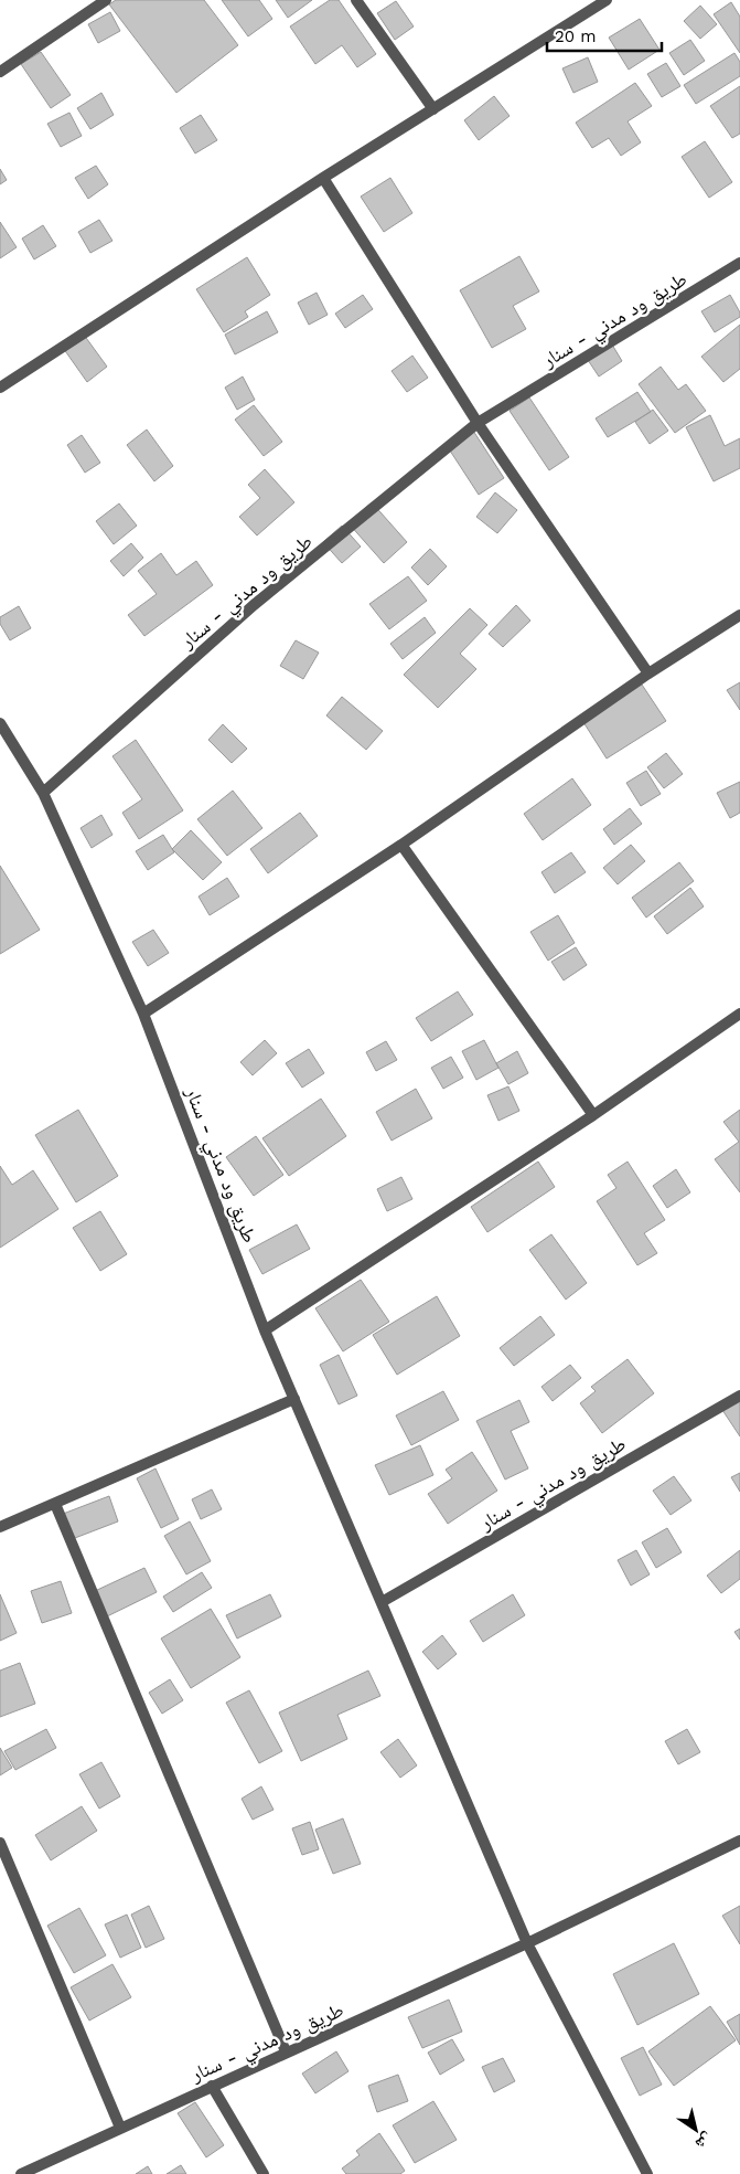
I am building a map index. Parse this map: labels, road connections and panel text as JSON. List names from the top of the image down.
{
  "streets": {
    "street": ["طريق ود مدني - سنار"]
  },
  "scale_bar": "20 m",
  "north": "bottom right"
}
